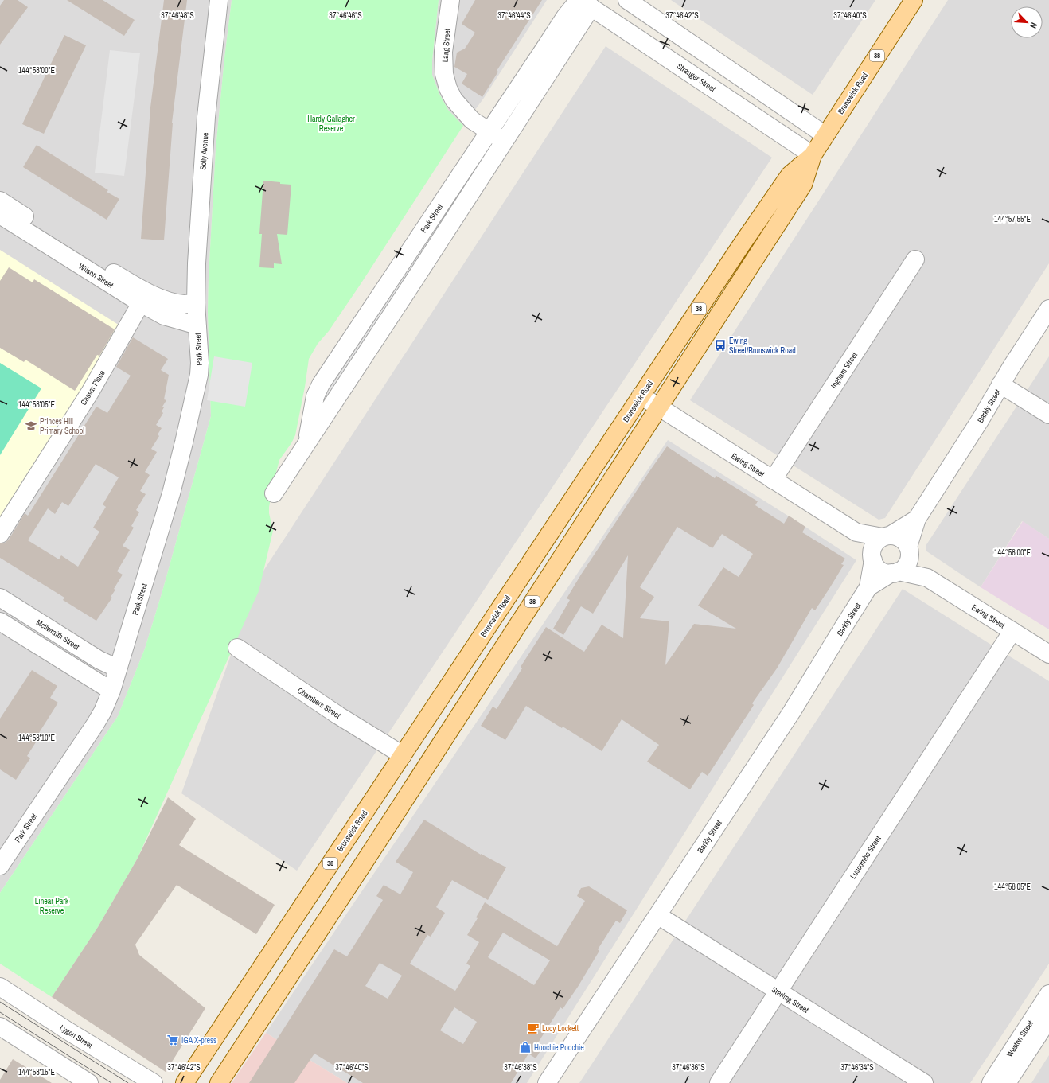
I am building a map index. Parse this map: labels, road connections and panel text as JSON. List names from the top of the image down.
{
  "streets": {
    "main road": ["38", "Brunswick Road"],
    "street": [
      "Lang Street",
      "Stranger Street",
      "Solly Avenue",
      "Park Street",
      "Wilson Street",
      "Ingham Street",
      "Cassar Place",
      "Barkly Street",
      "Ewing Street",
      "McIlwraith Street",
      "Chambers Street",
      "Luscombe Street",
      "Sterling Street",
      "Lygon Street",
      "Weston Street"
    ]
  },
  "crossings": [
    ["Lang Street", "Park Street"],
    ["Stranger Street", "Brunswick Road"],
    ["Stranger Street", "Park Street"],
    ["Brunswick Road", "Ewing Street"],
    ["Brunswick Road", "Chambers Street"],
    ["Solly Avenue", "Park Street"],
    ["Solly Avenue", "Wilson Street"],
    ["Park Street", "Wilson Street"],
    ["Park Street", "McIlwraith Street"],
    ["Wilson Street", "Cassar Place"],
    ["Ingham Street", "Ewing Street"],
    ["Barkly Street", "Ewing Street"],
    ["Barkly Street", "Sterling Street"],
    ["Ewing Street", "Luscombe Street"],
    ["Luscombe Street", "Sterling Street"]
  ],
  "parks": ["Hardy Gallagher Reserve", "Linear Park Reserve"],
  "places": {
    "bus stop": ["Ewing Street/Brunswick Road"],
    "school or university": ["Princes Hill Primary School"],
    "cafe": ["Lucy Lockett"],
    "supermarket": ["IGA X-press"],
    "shop": ["Hoochie Poochie"]
  },
  "north": "bottom right",
  "coordinates": [
    "37°46'48\"S",
    "37°46'46\"S",
    "37°46'44\"S",
    "37°46'42\"S",
    "37°46'40\"S",
    "144°58'00\"E",
    "144°57'55\"E",
    "144°58'05\"E",
    "144°58'10\"E",
    "37°46'38\"S",
    "37°46'36\"S",
    "37°46'34\"S",
    "144°58'15\"E"
  ]
}
